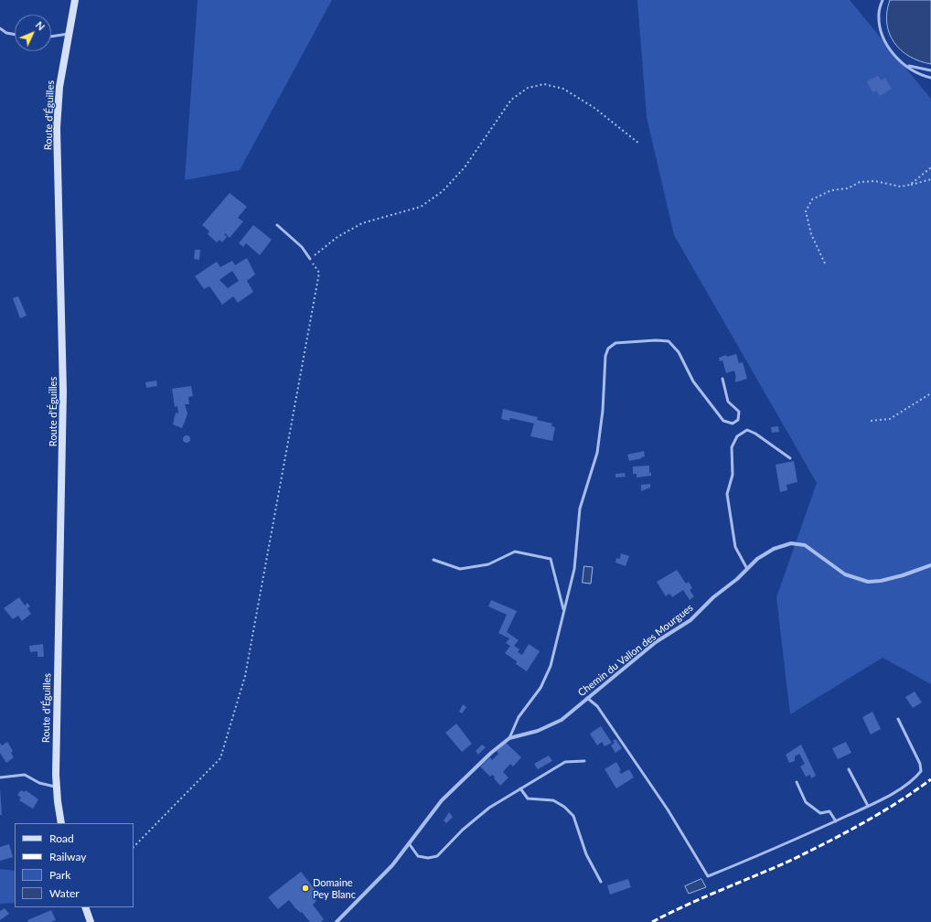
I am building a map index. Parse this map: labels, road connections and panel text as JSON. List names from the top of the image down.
{
  "streets": {
    "street": ["Route d'Éguilles", "Chemin du Vallon des Mourgues"]
  },
  "places": ["Domaine Pey Blanc"],
  "legend": [
    "Road",
    "Railway",
    "Park",
    "Water"
  ],
  "north": "top right"
}
